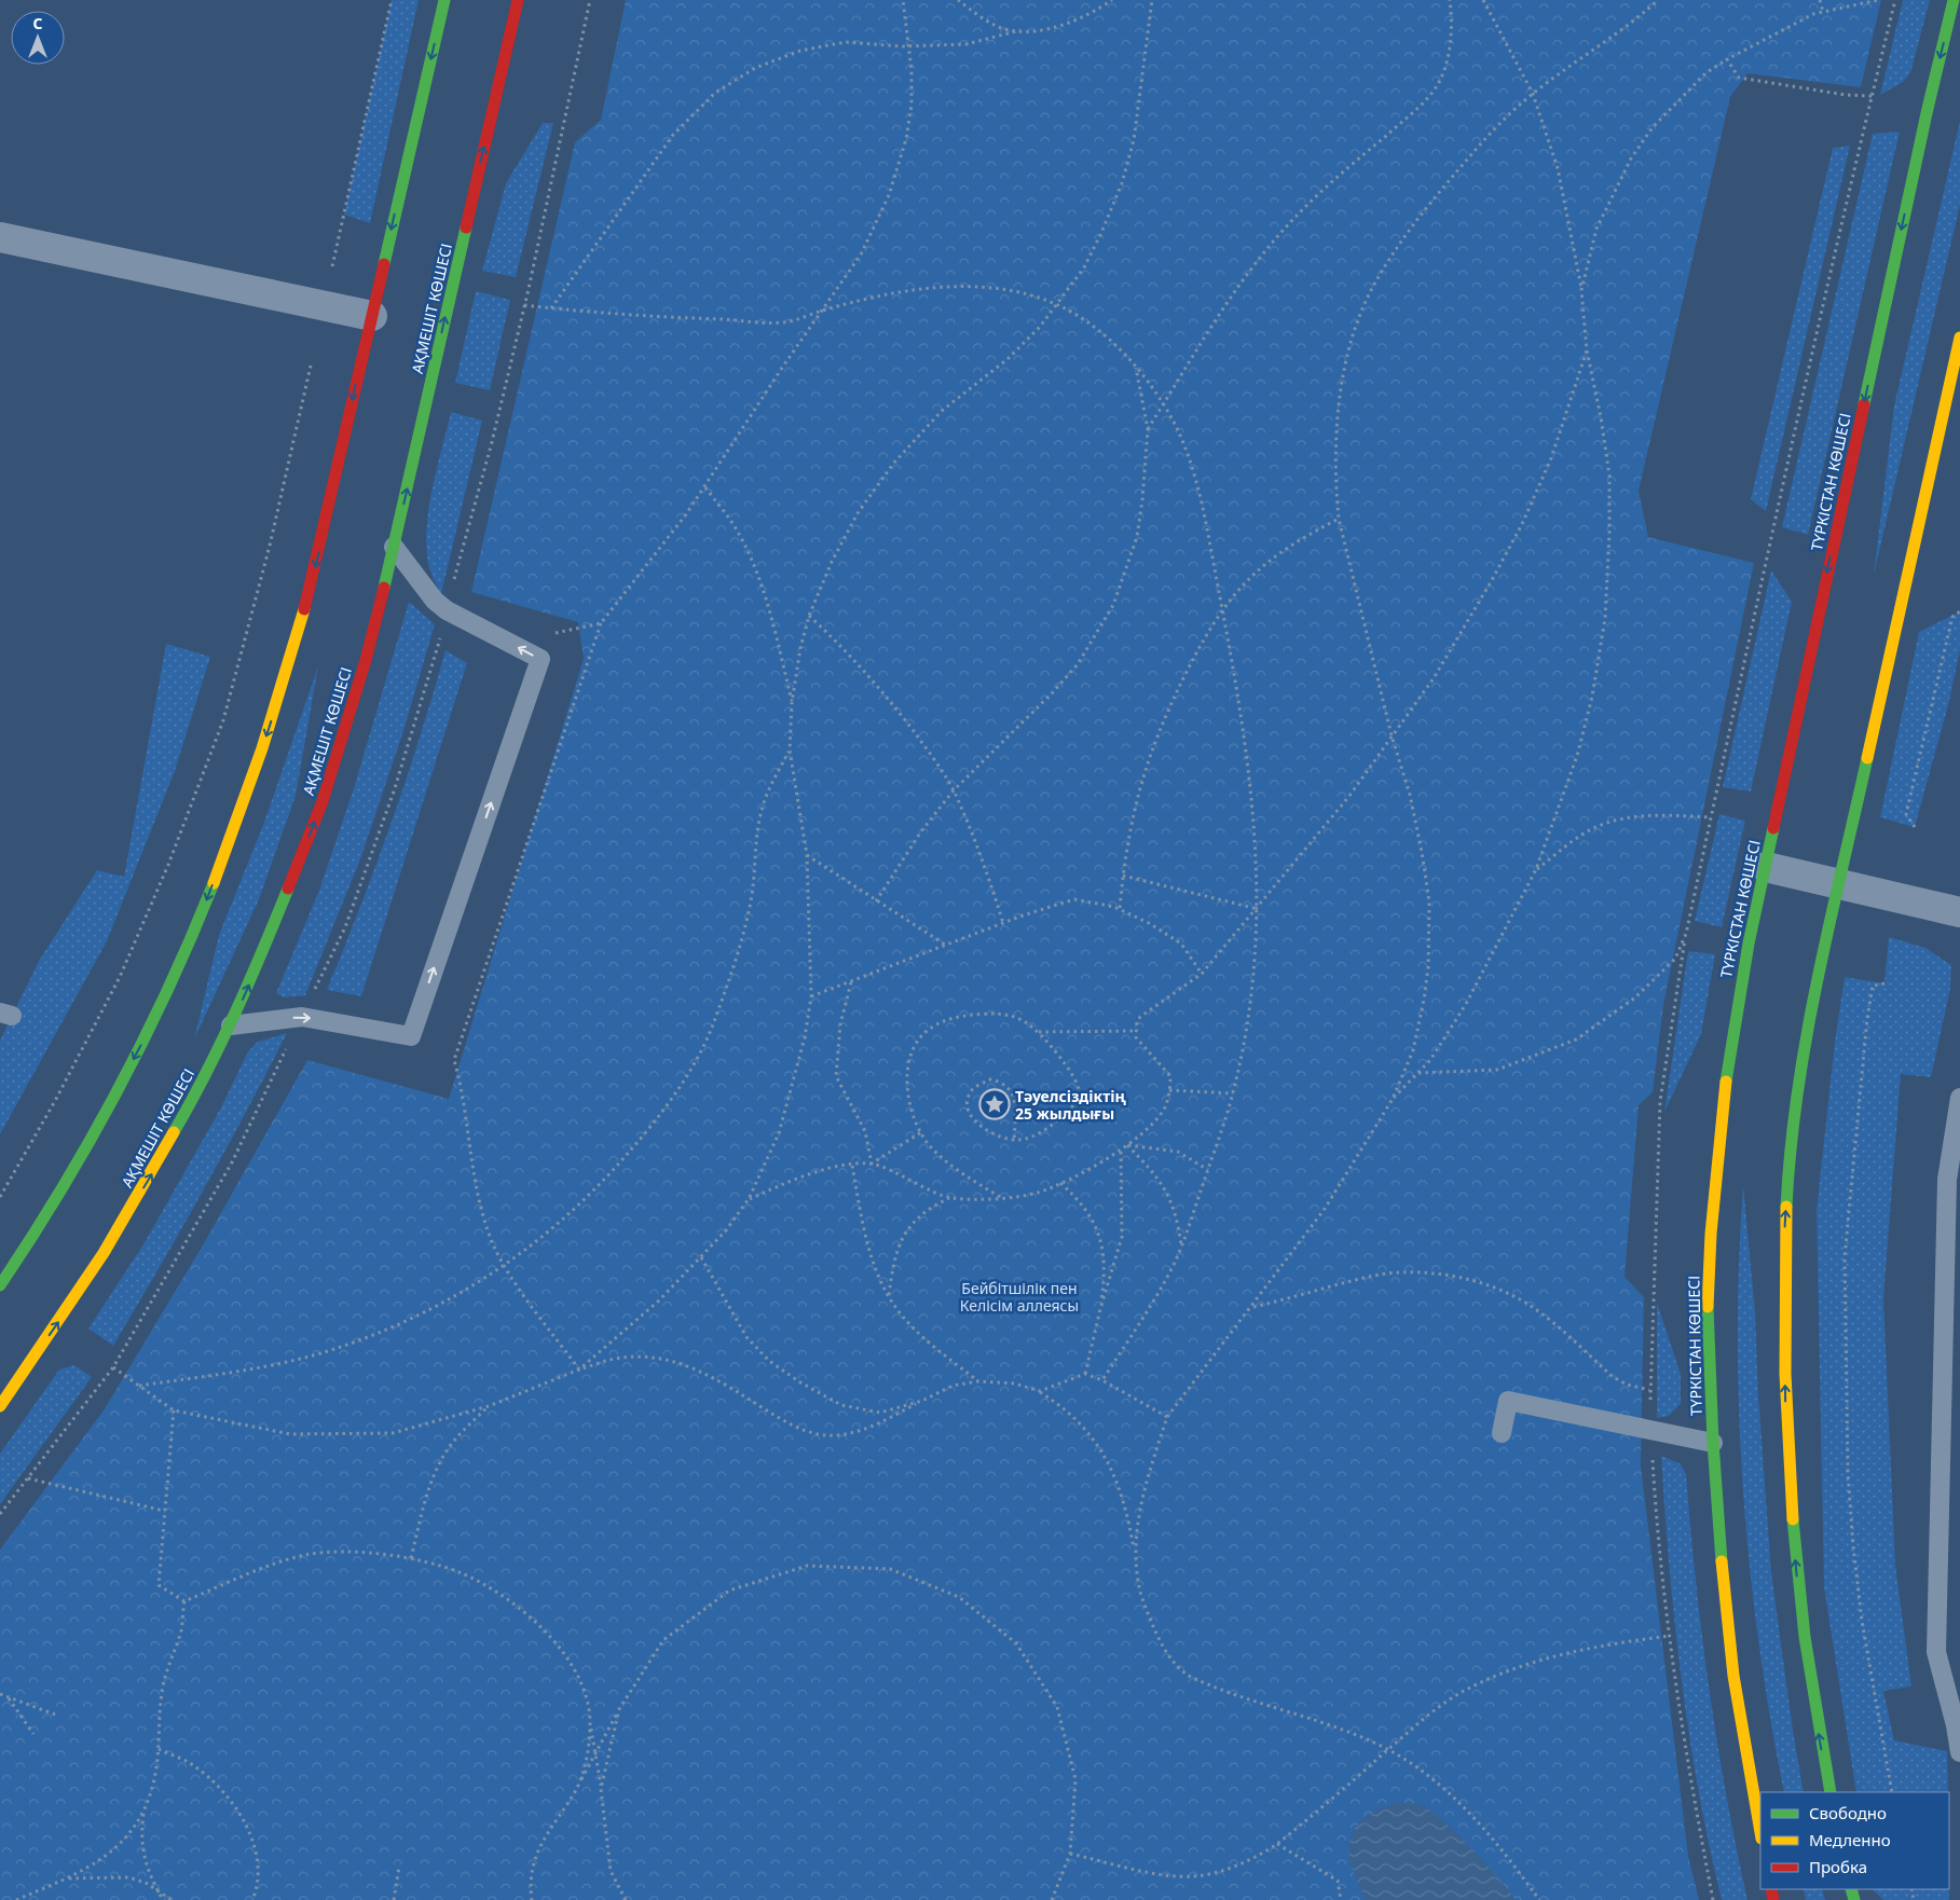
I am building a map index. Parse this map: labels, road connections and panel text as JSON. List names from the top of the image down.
{
  "streets": {
    "street": ["АҚМЕШІТ КӨШЕСІ", "ТҮРКІСТАН КӨШЕСІ"]
  },
  "parks": ["Бейбітшілік пен Келісім аллеясы"],
  "places": {
    "place": ["Тәуелсіздіктің 25 жылдығы"]
  },
  "legend": ["Свободно", "Медленно", "Пробка"],
  "north": "top"
}
